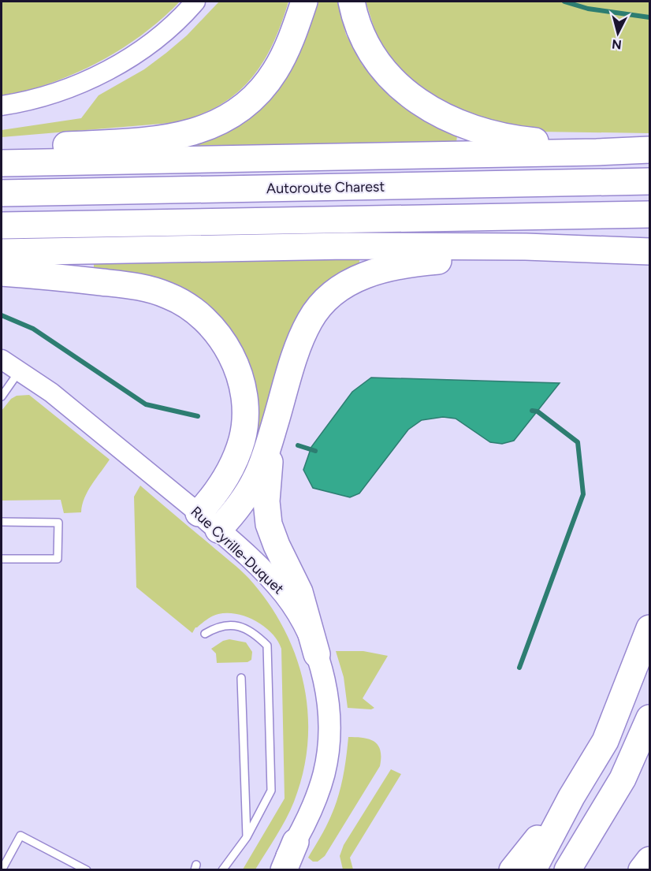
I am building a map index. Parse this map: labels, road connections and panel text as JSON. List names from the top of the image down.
{
  "streets": {
    "highway": ["Autoroute Charest"],
    "main road": ["Rue Cyrille-Duquet"]
  },
  "north": "bottom"
}
